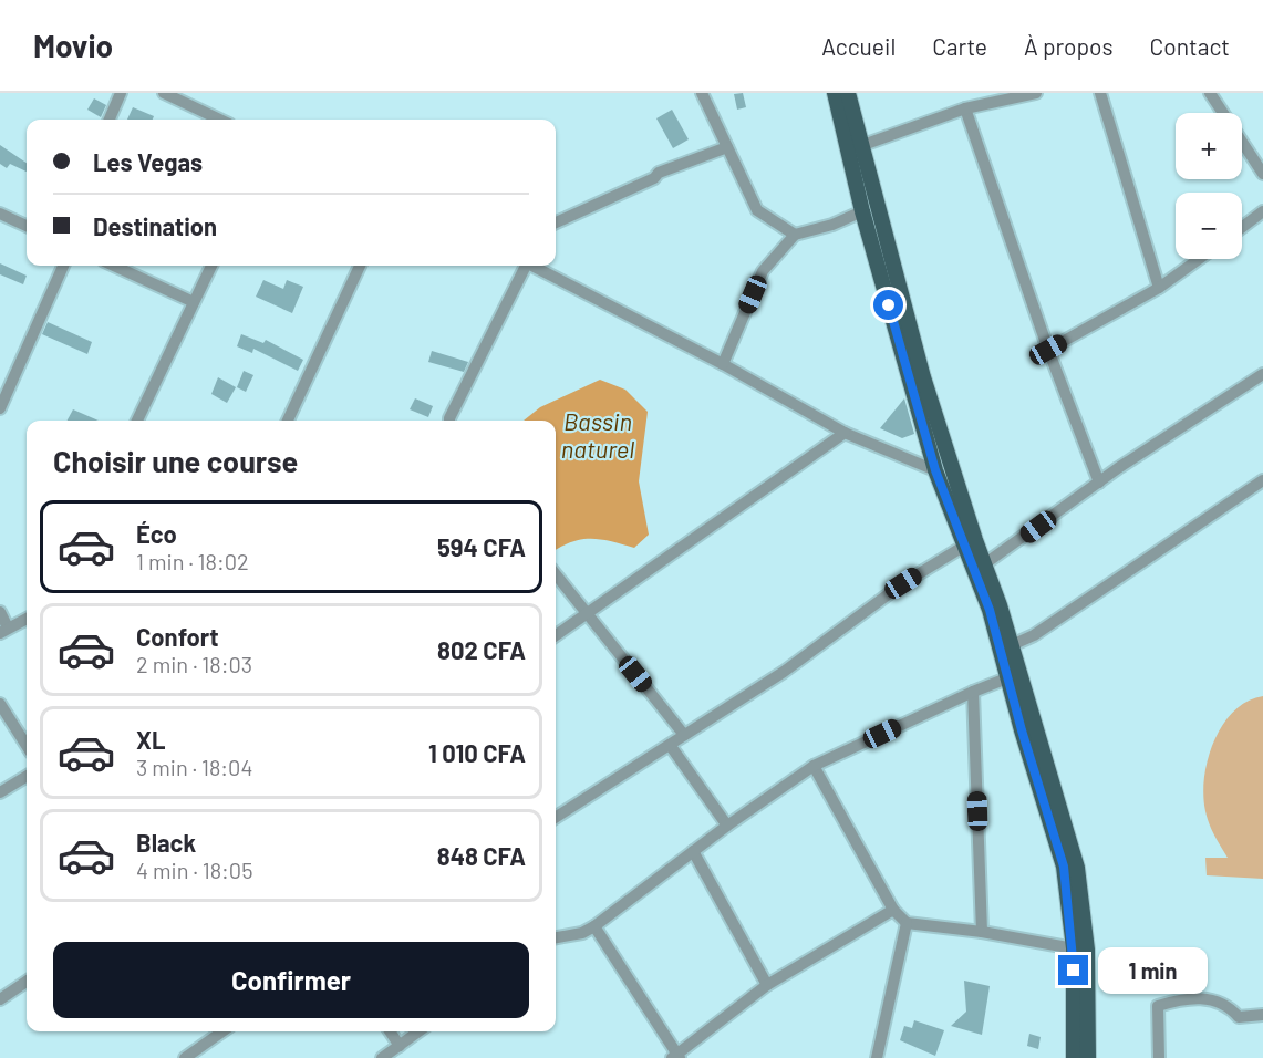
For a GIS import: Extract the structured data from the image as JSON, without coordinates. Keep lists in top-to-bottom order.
{
  "water": ["Bassin naturel"],
  "page": {
    "header": "Movio",
    "nav": [
      "Accueil",
      "Carte",
      "À propos",
      "Contact"
    ],
    "map_buttons": ["+", "−"],
    "banner": ["Les Vegas", "Destination"],
    "heading": "Choisir une course",
    "list": [
      {
        "name": "Éco",
        "note": "1 min · 18:02",
        "value": "594 CFA"
      },
      {
        "name": "Confort",
        "note": "2 min · 18:03",
        "value": "802 CFA"
      },
      {
        "name": "XL",
        "note": "3 min · 18:04",
        "value": "1 010 CFA"
      },
      {
        "name": "Black",
        "note": "4 min · 18:05",
        "value": "848 CFA"
      }
    ],
    "buttons": "Confirmer",
    "bubble": "1 min"
  }
}
